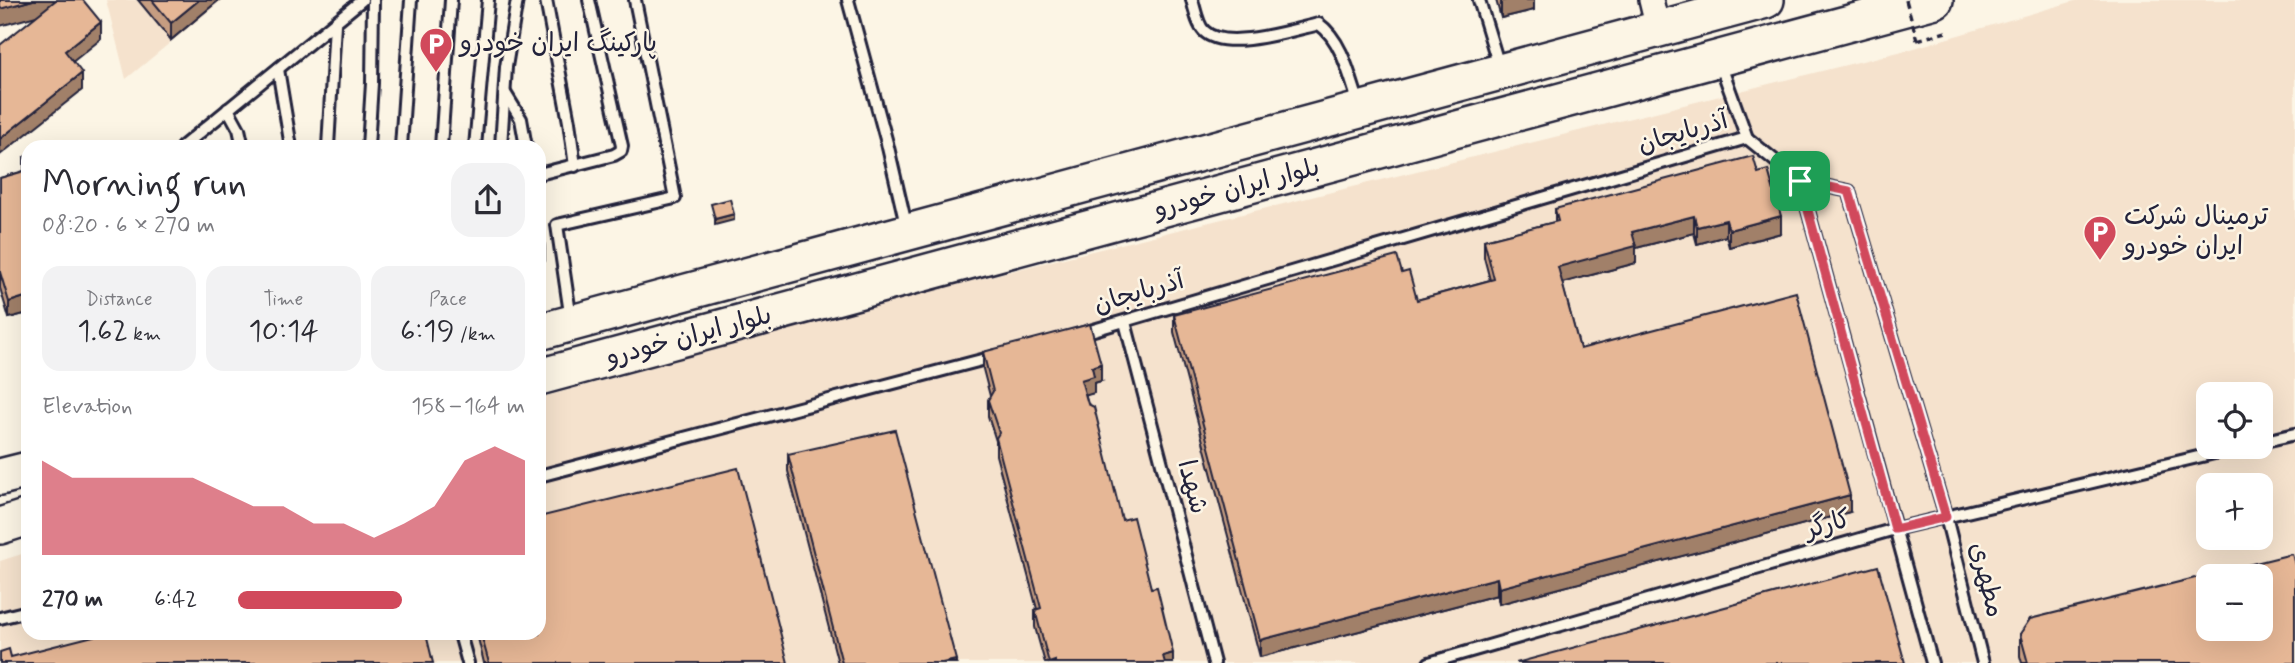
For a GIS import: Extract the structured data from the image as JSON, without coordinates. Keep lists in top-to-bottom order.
{
  "streets": {
    "main road": ["بلوار ایران خودرو"],
    "lane": [
      "آذربایجان",
      "شهدا",
      "کارگر",
      "مطهری"
    ]
  },
  "crossings": [
    ["آذربایجان", "بلوار ایران خودرو"],
    ["آذربایجان", "شهدا"],
    ["آذربایجان", "مطهری"],
    ["کارگر", "مطهری"]
  ],
  "places": {
    "parking": ["پارکینگ ایران خودرو", "ترمینال شرکت ایران خودرو"]
  },
  "page": {
    "heading": ["Morning run", "08:20 · 6 × 270 m"],
    "stats": [
      ["Distance", "1.62 km"],
      ["Time", "10:14"],
      ["Pace", "6:19 /km"]
    ],
    "chart": ["Elevation", "158–164 m"],
    "map_buttons": ["+", "−"],
    "list": [
      {
        "name": "270 m",
        "note": "6:42"
      }
    ]
  }
}
